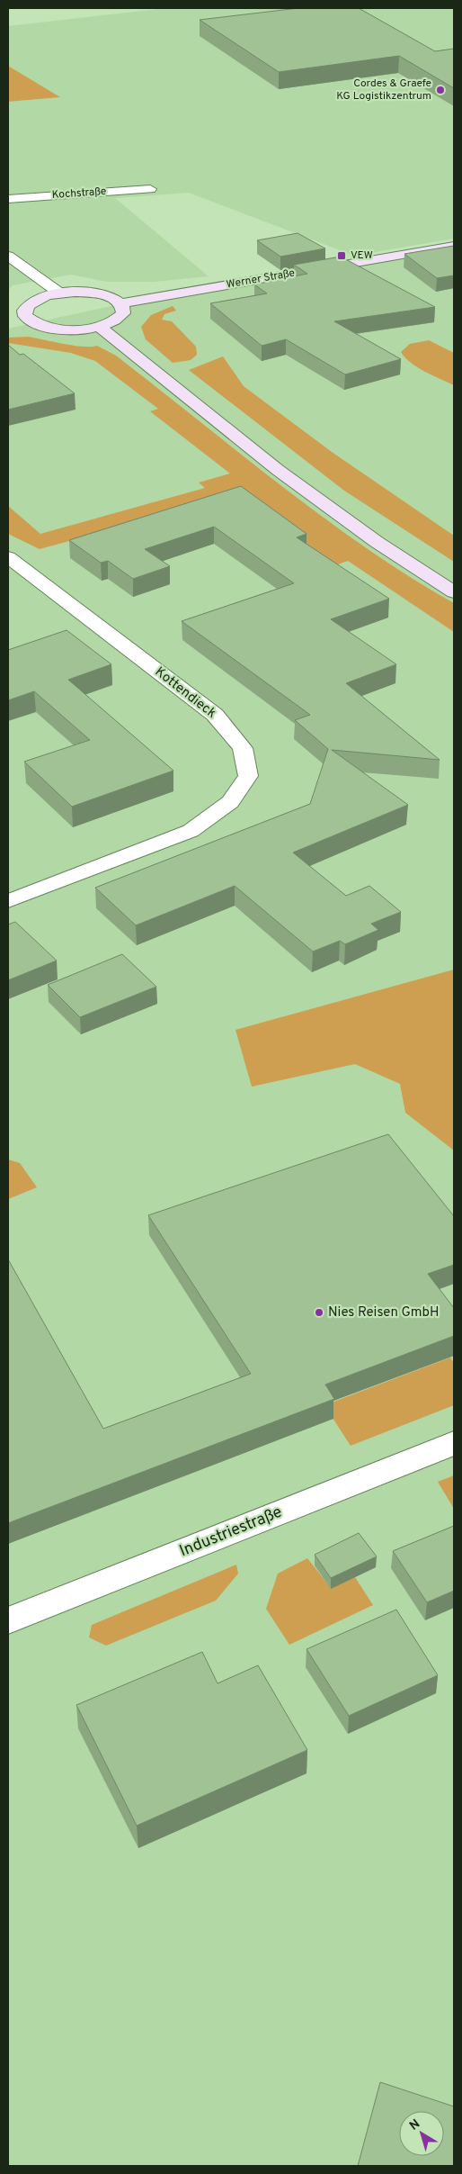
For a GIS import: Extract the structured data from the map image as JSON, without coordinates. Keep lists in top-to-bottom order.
{
  "streets": {
    "main road": ["Werner Straße"],
    "street": ["Kochstraße", "Kottendieck", "Industriestraße"]
  },
  "places": {
    "other": ["Cordes & Graefe KG Logistikzentrum", "Nies Reisen GmbH"],
    "transit": ["VEW"]
  },
  "north": "top left"
}
